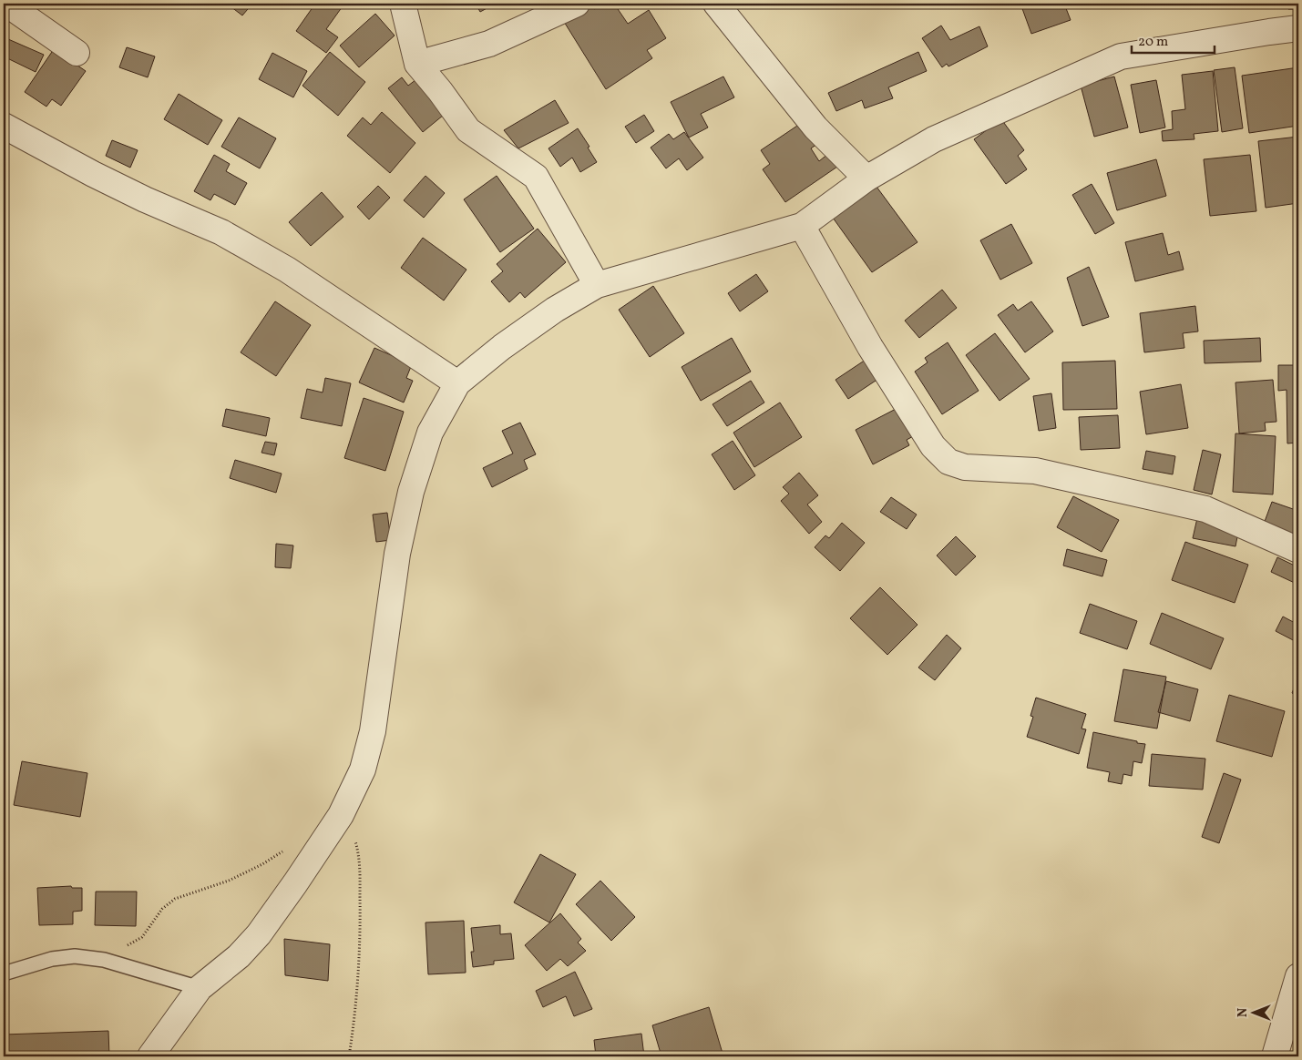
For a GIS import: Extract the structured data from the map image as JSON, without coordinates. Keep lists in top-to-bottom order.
{
  "scale_bar": "20 m",
  "north": "left"
}
